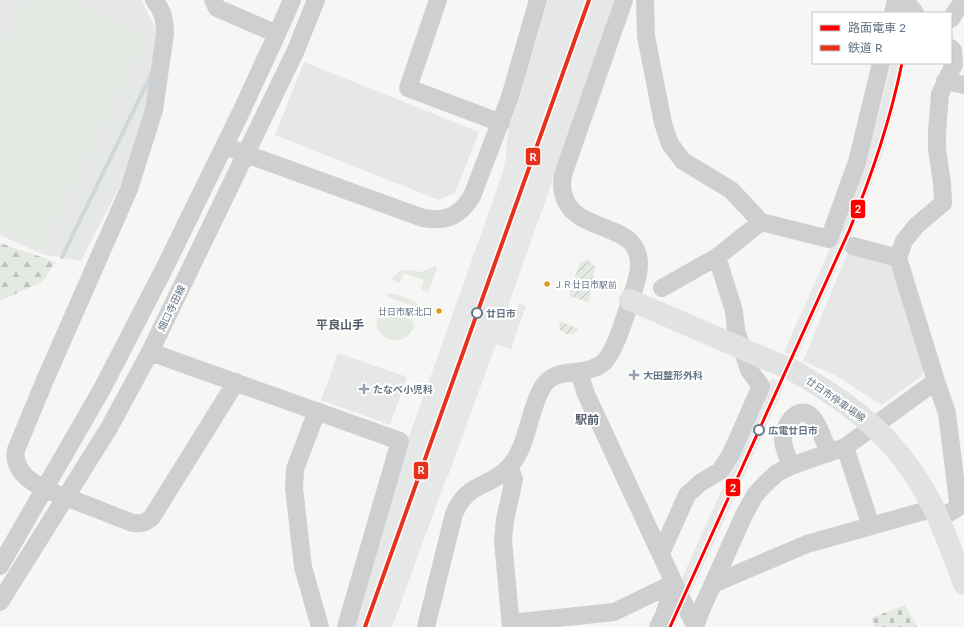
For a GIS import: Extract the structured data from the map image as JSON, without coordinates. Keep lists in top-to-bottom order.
{
  "streets": {
    "main road": ["廿日市停車場線"],
    "street": ["畑口寺田線"]
  },
  "districts": ["平良山手", "駅前"],
  "places": {
    "other": [
      "ＪＲ廿日市駅前",
      "廿日市駅北口",
      "廿日市",
      "広電廿日市"
    ],
    "health": ["大田整形外科", "たなべ小児科"]
  },
  "lines": ["rail line R", "tram line 2"],
  "legend": ["路面電車 2", "鉄道 R"]
}
